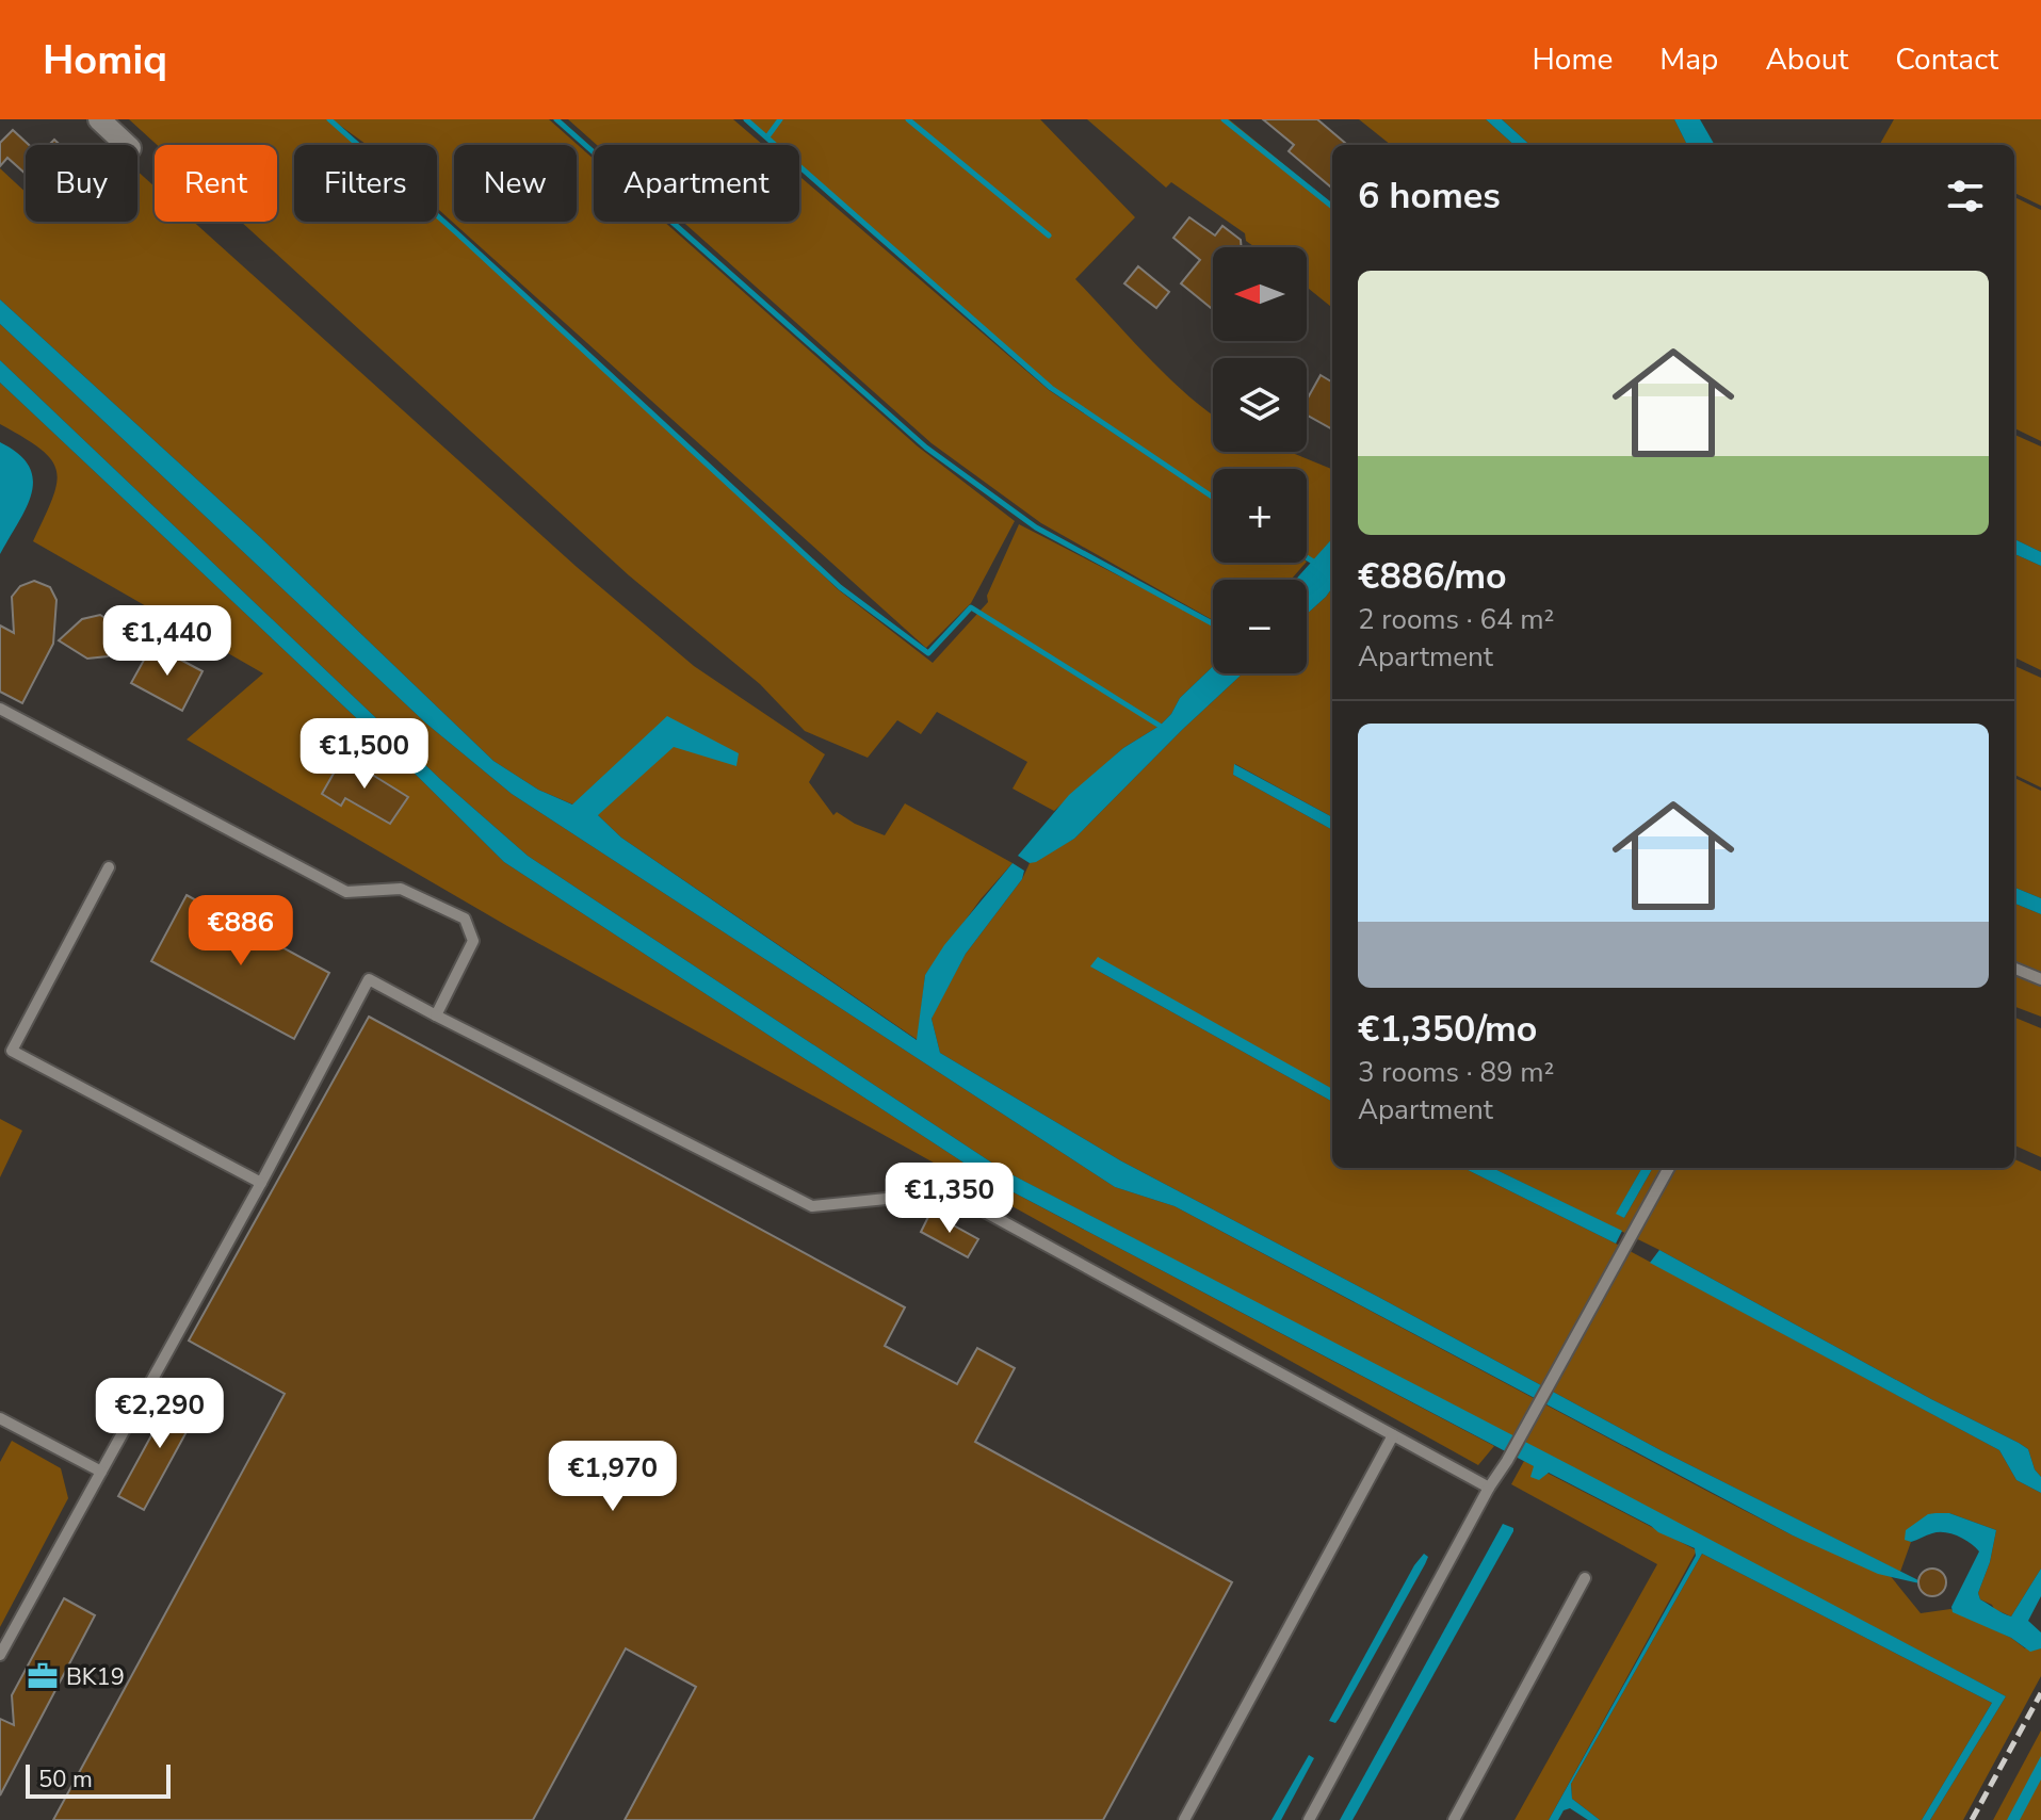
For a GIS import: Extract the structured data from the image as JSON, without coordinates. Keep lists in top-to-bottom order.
{
  "places": {
    "office": ["BK19"]
  },
  "scale_bar": "50 m",
  "north": "left",
  "page": {
    "header": "Homiq",
    "nav": [
      "Home",
      "Map",
      "About",
      "Contact"
    ],
    "chip": [
      "Buy",
      "Rent",
      "Filters",
      "New",
      "Apartment"
    ],
    "heading": "6 homes",
    "map_buttons": ["+", "−"],
    "list": [
      {
        "name": "€886/mo",
        "note": "2 rooms · 64 m² · Apartment"
      },
      {
        "name": "€1,350/mo",
        "note": "3 rooms · 89 m² · Apartment"
      }
    ],
    "price": [
      "€1,440",
      "€1,500",
      "€886",
      "€1,350",
      "€2,290",
      "€1,970"
    ],
    "scale": "50 m"
  }
}
